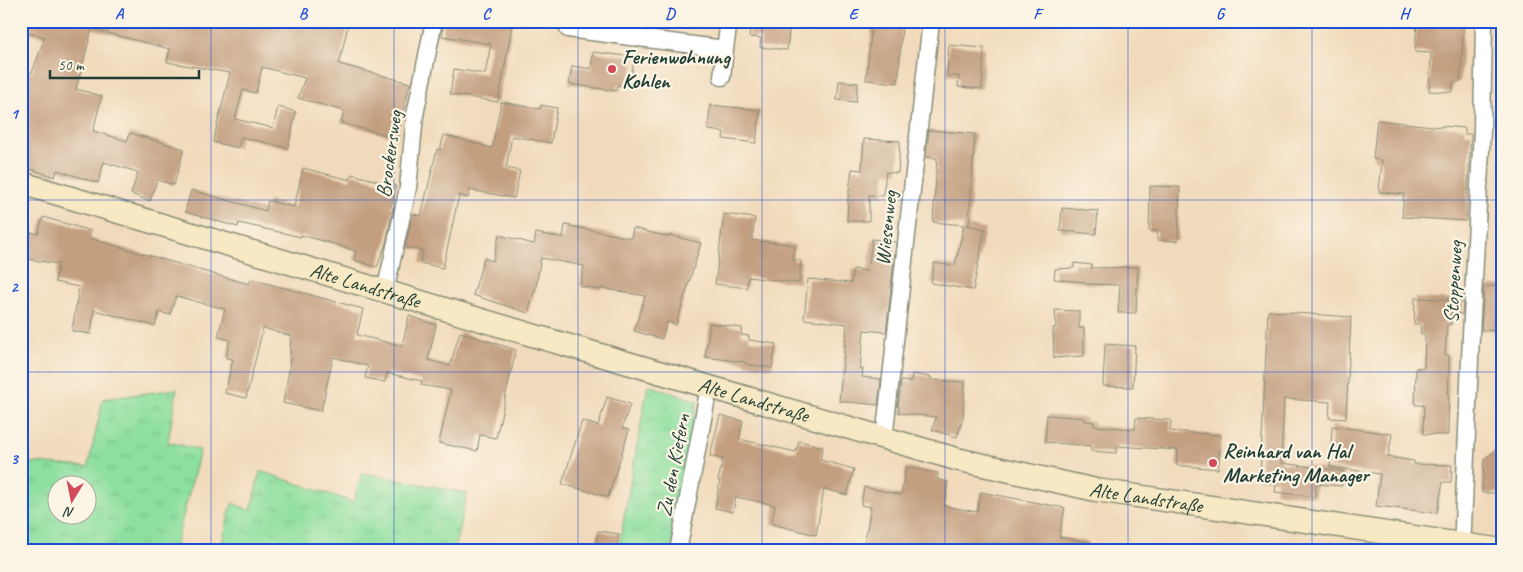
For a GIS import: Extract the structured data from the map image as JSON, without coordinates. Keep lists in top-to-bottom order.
{
  "streets": {
    "main road": ["Alte Landstraße"],
    "street": [
      "Brockersweg",
      "Wiesenweg",
      "Stoppenweg",
      "Zu den Kiefern"
    ]
  },
  "crossings": [
    ["Brockersweg", "Alte Landstraße"],
    ["Wiesenweg", "Alte Landstraße"],
    ["Stoppenweg", "Alte Landstraße"],
    ["Alte Landstraße", "Zu den Kiefern"]
  ],
  "places": ["Ferienwohnung Kohlen", "Reinhard van Hal Marketing Manager"],
  "scale_bar": "50 m",
  "north": "bottom",
  "grid": {
    "columns": [
      "A",
      "B",
      "C",
      "D",
      "E",
      "F",
      "G",
      "H"
    ],
    "rows": ["1", "2", "3"]
  }
}
